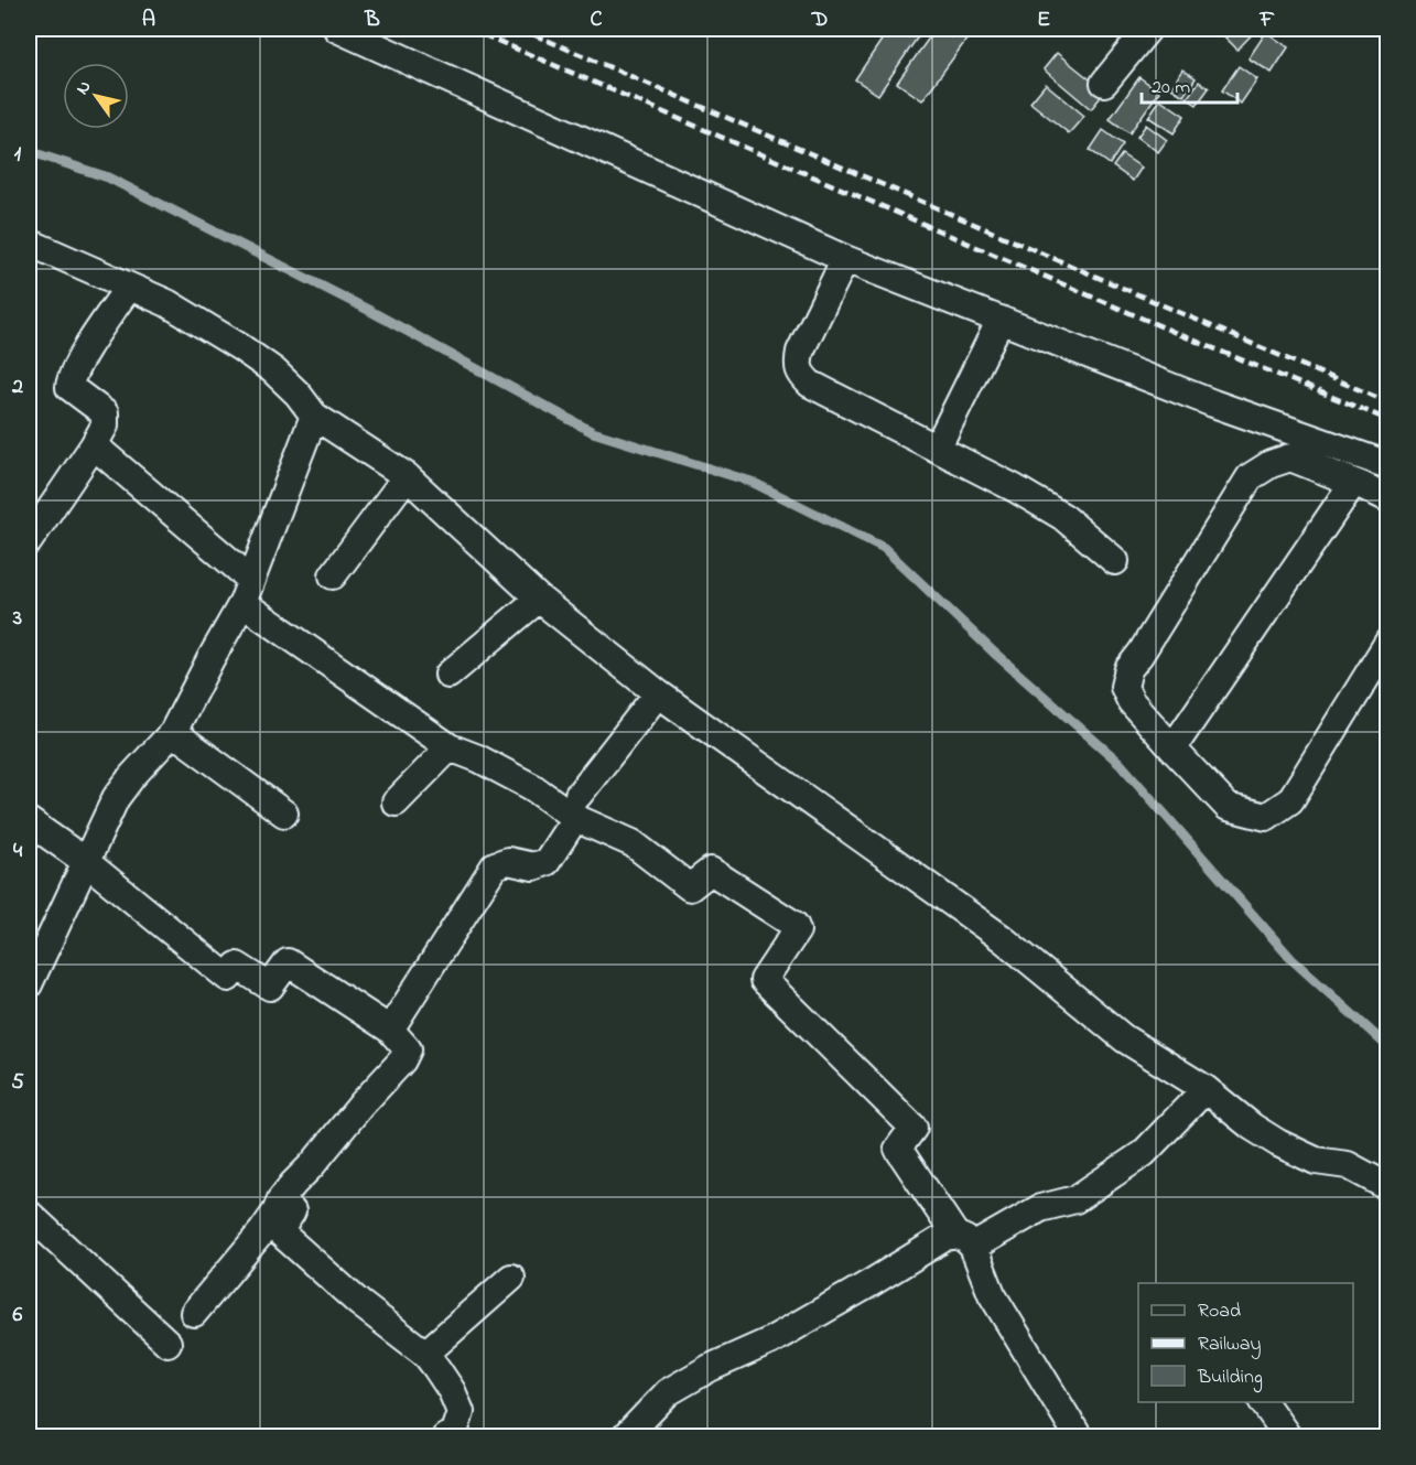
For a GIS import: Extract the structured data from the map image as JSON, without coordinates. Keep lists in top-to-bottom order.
{
  "legend": ["Road", "Railway", "Building"],
  "scale_bar": "20 m",
  "north": "top left",
  "grid": {
    "columns": [
      "A",
      "B",
      "C",
      "D",
      "E",
      "F"
    ],
    "rows": [
      "1",
      "2",
      "3",
      "4",
      "5",
      "6"
    ]
  }
}
